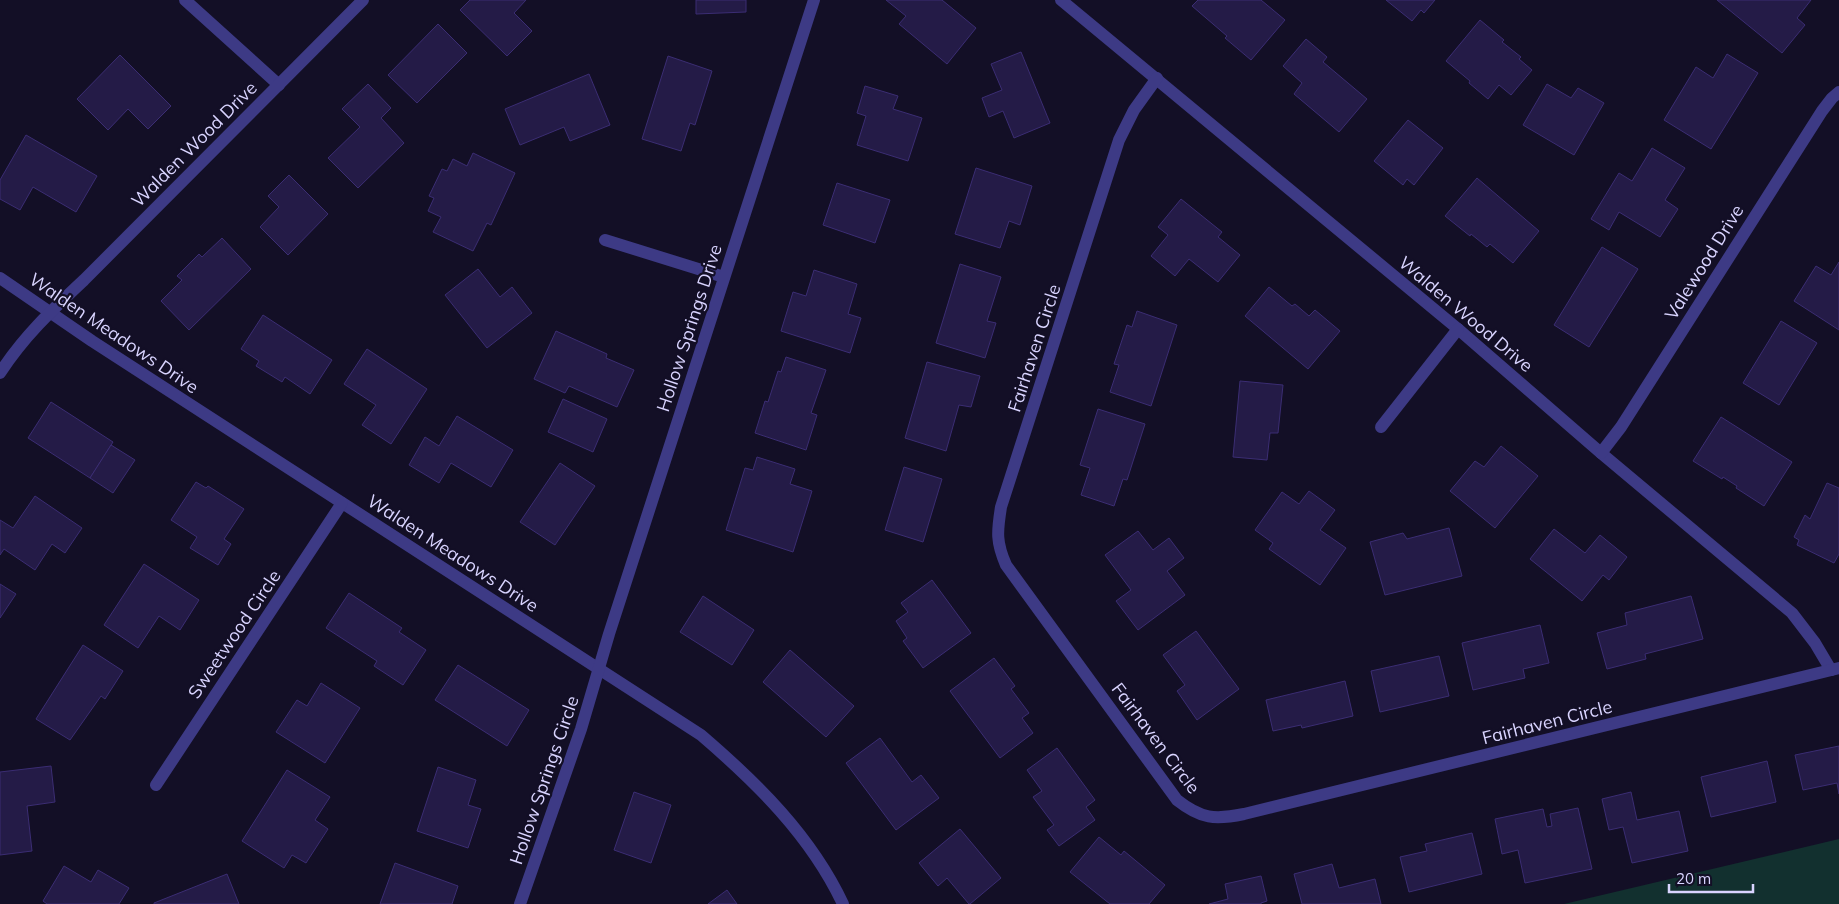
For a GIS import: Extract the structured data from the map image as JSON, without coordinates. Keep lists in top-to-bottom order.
{
  "streets": {
    "street": [
      "Walden Wood Drive",
      "Valewood Drive",
      "Hollow Springs Drive",
      "Walden Meadows Drive",
      "Fairhaven Circle",
      "Sweetwood Circle",
      "Hollow Springs Circle"
    ]
  },
  "crossings": [
    ["Walden Wood Drive", "Valewood Drive"],
    ["Walden Wood Drive", "Walden Meadows Drive"],
    ["Walden Wood Drive", "Fairhaven Circle"],
    ["Hollow Springs Drive", "Walden Meadows Drive"],
    ["Hollow Springs Drive", "Hollow Springs Circle"],
    ["Walden Meadows Drive", "Sweetwood Circle"],
    ["Walden Meadows Drive", "Hollow Springs Circle"]
  ],
  "scale_bar": "20 m"
}
